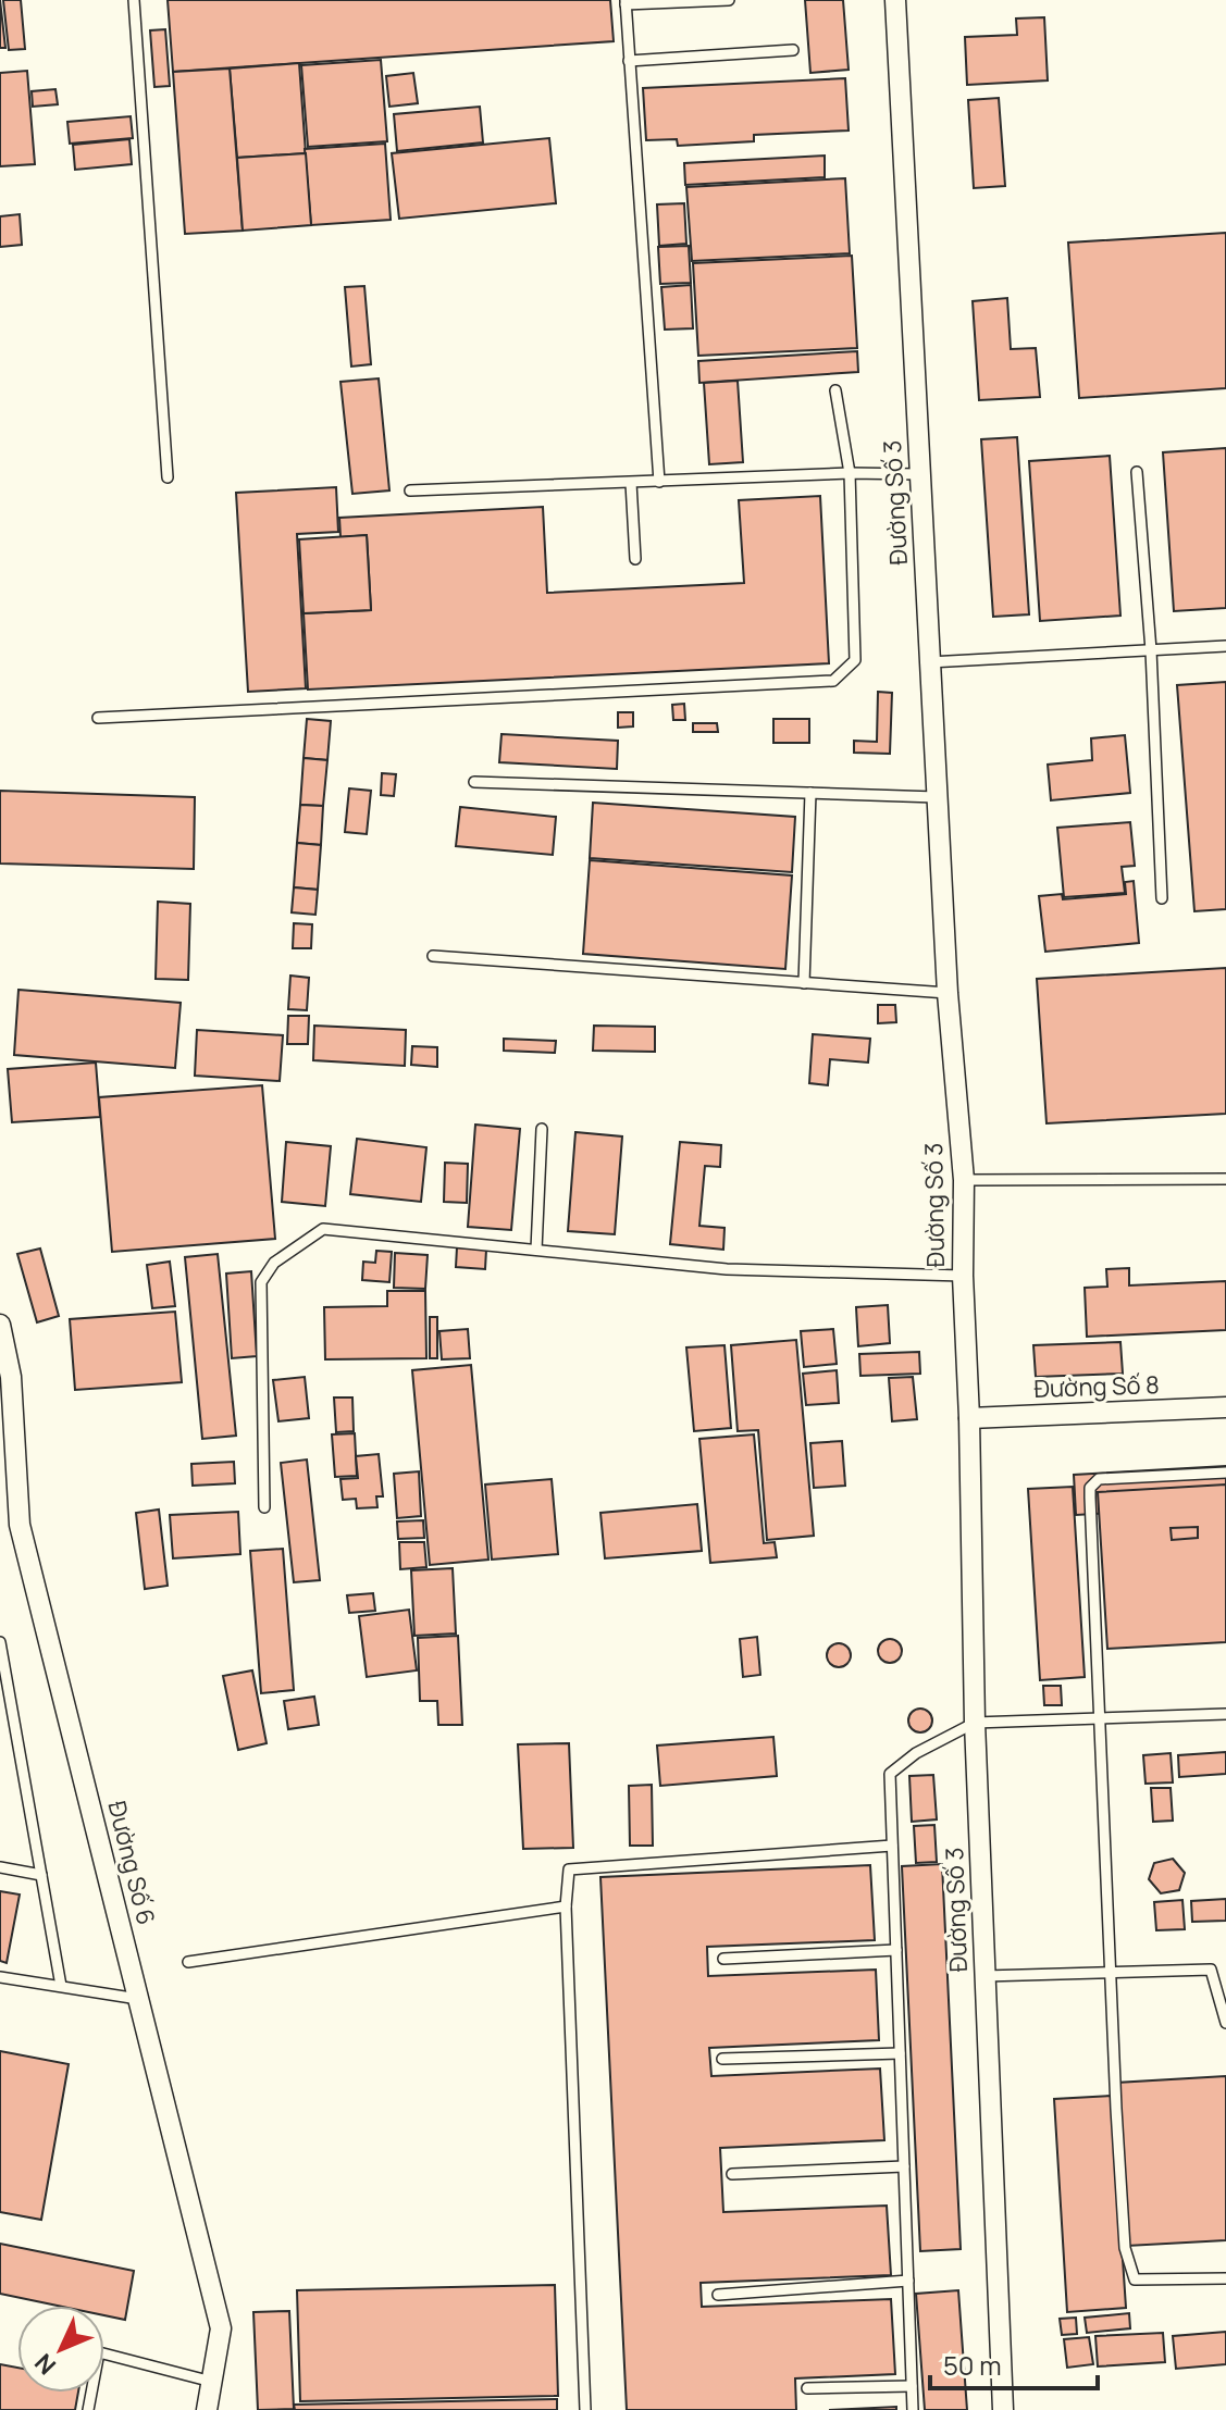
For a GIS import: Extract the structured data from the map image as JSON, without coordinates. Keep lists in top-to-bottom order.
{
  "streets": {
    "street": ["Đường Số 3", "Đường Số 8", "Đường Số 6"]
  },
  "crossings": [
    ["Đường Số 3", "Đường Số 8"]
  ],
  "scale_bar": "50 m",
  "north": "bottom left"
}
